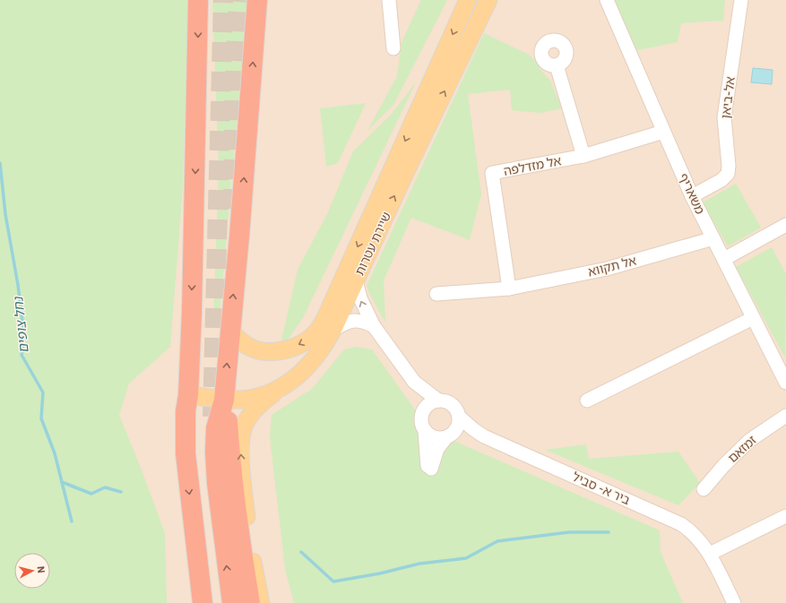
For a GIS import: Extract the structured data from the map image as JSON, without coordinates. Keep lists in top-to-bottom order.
{
  "streets": {
    "main road": ["שיירת עטרות"],
    "street": [
      "אל-ביאן",
      "אל מזדלפה",
      "משאריף",
      "אל תקווא",
      "זמזאם",
      "ביר א- סביל"
    ]
  },
  "crossings": [
    ["אל-ביאן", "משאריף"],
    ["אל מזדלפה", "משאריף"],
    ["אל מזדלפה", "אל תקווא"],
    ["משאריף", "אל תקווא"]
  ],
  "water": ["נחל צופים"],
  "north": "right"
}
